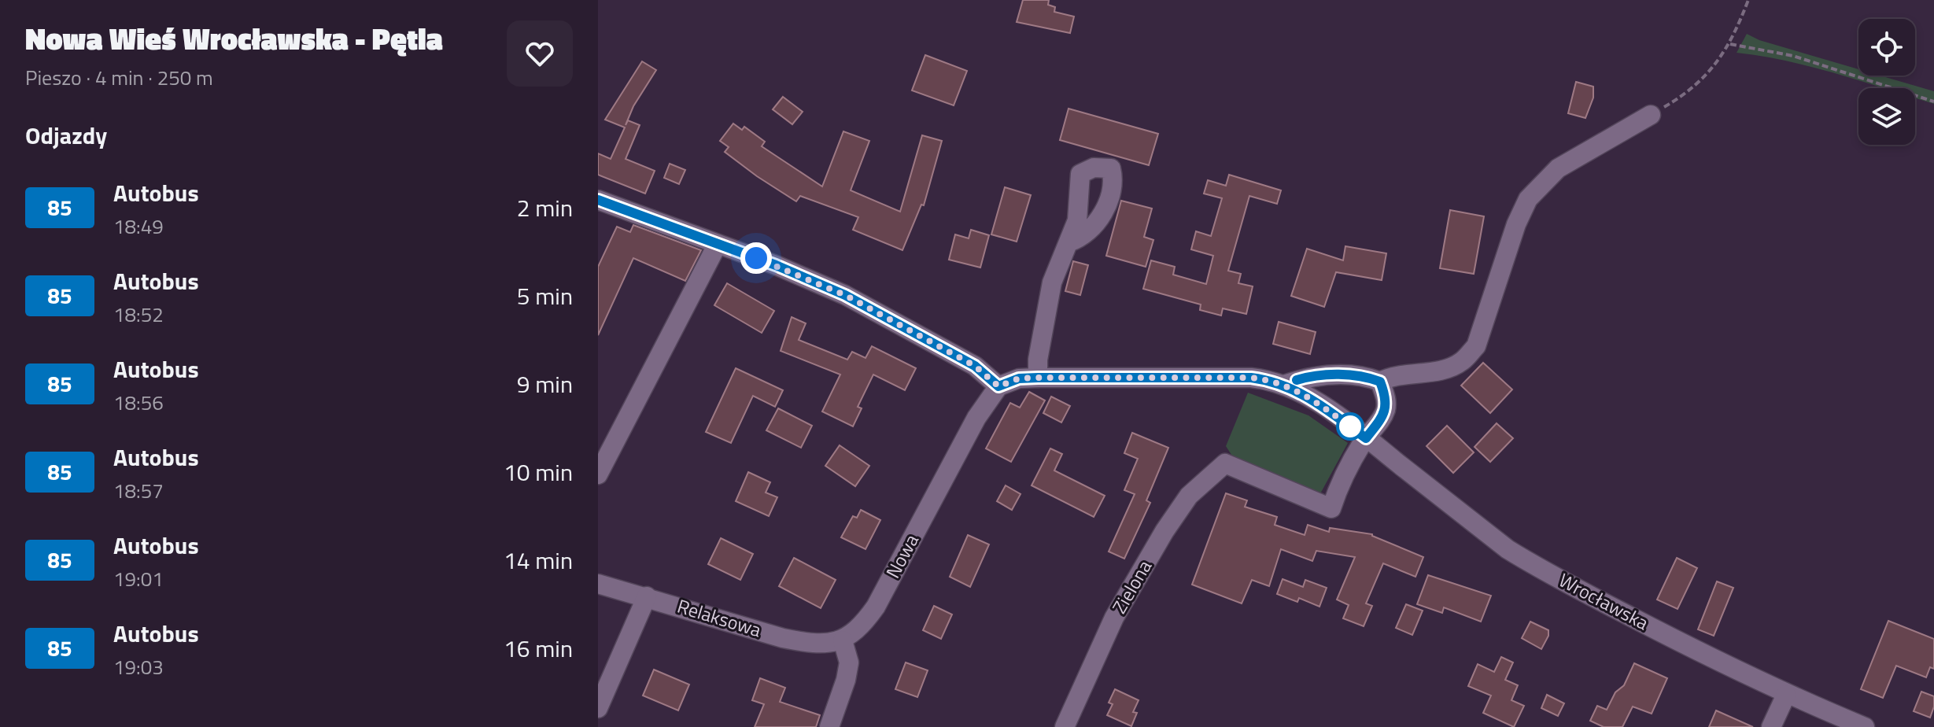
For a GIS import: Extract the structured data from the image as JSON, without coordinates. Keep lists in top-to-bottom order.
{
  "streets": {
    "street": [
      "Nowa",
      "Zielona",
      "Wrocławska",
      "Relaksowa"
    ]
  },
  "crossings": [
    ["Nowa", "Wrocławska"],
    ["Nowa", "Relaksowa"],
    ["Zielona", "Wrocławska"]
  ],
  "lines": ["bus line 85"],
  "page": {
    "heading": [
      ["Nowa Wieś Wrocławska - Pętla", "Pieszo · 4 min · 250 m"],
      "Odjazdy"
    ],
    "list": [
      {
        "mark": "85",
        "name": "Autobus",
        "note": "18:49",
        "value": "2 min"
      },
      {
        "mark": "85",
        "name": "Autobus",
        "note": "18:52",
        "value": "5 min"
      },
      {
        "mark": "85",
        "name": "Autobus",
        "note": "18:56",
        "value": "9 min"
      },
      {
        "mark": "85",
        "name": "Autobus",
        "note": "18:57",
        "value": "10 min"
      },
      {
        "mark": "85",
        "name": "Autobus",
        "note": "19:01",
        "value": "14 min"
      },
      {
        "mark": "85",
        "name": "Autobus",
        "note": "19:03",
        "value": "16 min"
      }
    ]
  }
}
